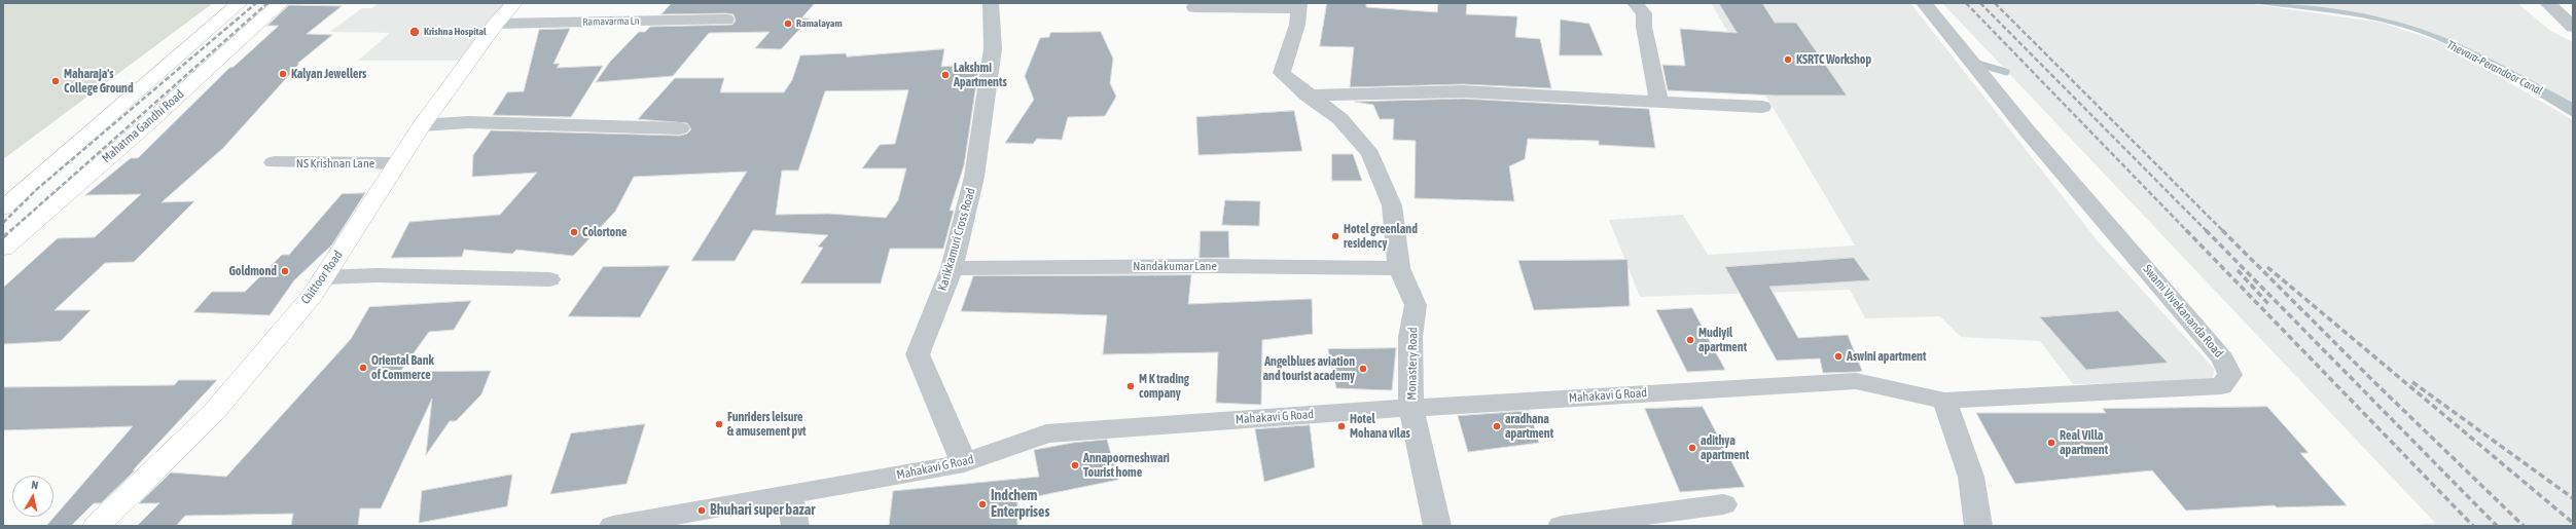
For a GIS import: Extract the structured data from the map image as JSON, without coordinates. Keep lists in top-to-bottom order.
{
  "streets": {
    "main road": ["Mahatma Gandhi Road", "Chittoor Road"],
    "street": [
      "Ramavarma Ln",
      "NS Krishnan Lane",
      "Karikkamuri Cross Road",
      "Nandakumar Lane",
      "Swami Vivekananda Road",
      "Monastery Road",
      "Mahakavi G Road"
    ]
  },
  "crossings": [
    ["Ramavarma Ln", "Chittoor Road"],
    ["NS Krishnan Lane", "Chittoor Road"],
    ["Karikkamuri Cross Road", "Nandakumar Lane"],
    ["Karikkamuri Cross Road", "Mahakavi G Road"],
    ["Nandakumar Lane", "Monastery Road"],
    ["Swami Vivekananda Road", "Mahakavi G Road"],
    ["Monastery Road", "Mahakavi G Road"]
  ],
  "water": ["Thevara-Perandoor Canal"],
  "places": [
    "Ramalayam",
    "Krishna Hospital",
    "KSRTC Workshop",
    "Kalyan Jewellers",
    "Lakshmi Apartments",
    "Maharaja's College Ground",
    "Colortone",
    "Hotel greenland residency",
    "Goldmond",
    "Mudiyil apartment",
    "Aswini apartment",
    "Oriental Bank of Commerce",
    "Angelblues aviation and tourist academy",
    "M K trading company",
    "Funriders leisure & amusement pvt",
    "Hotel Mohana vilas",
    "aradhana apartment",
    "Real Villa apartment",
    "adithya apartment",
    "Annapoorneshwari Tourist home",
    "Indchem Enterprises",
    "Bhuhari super bazar"
  ],
  "north": "top"
}
